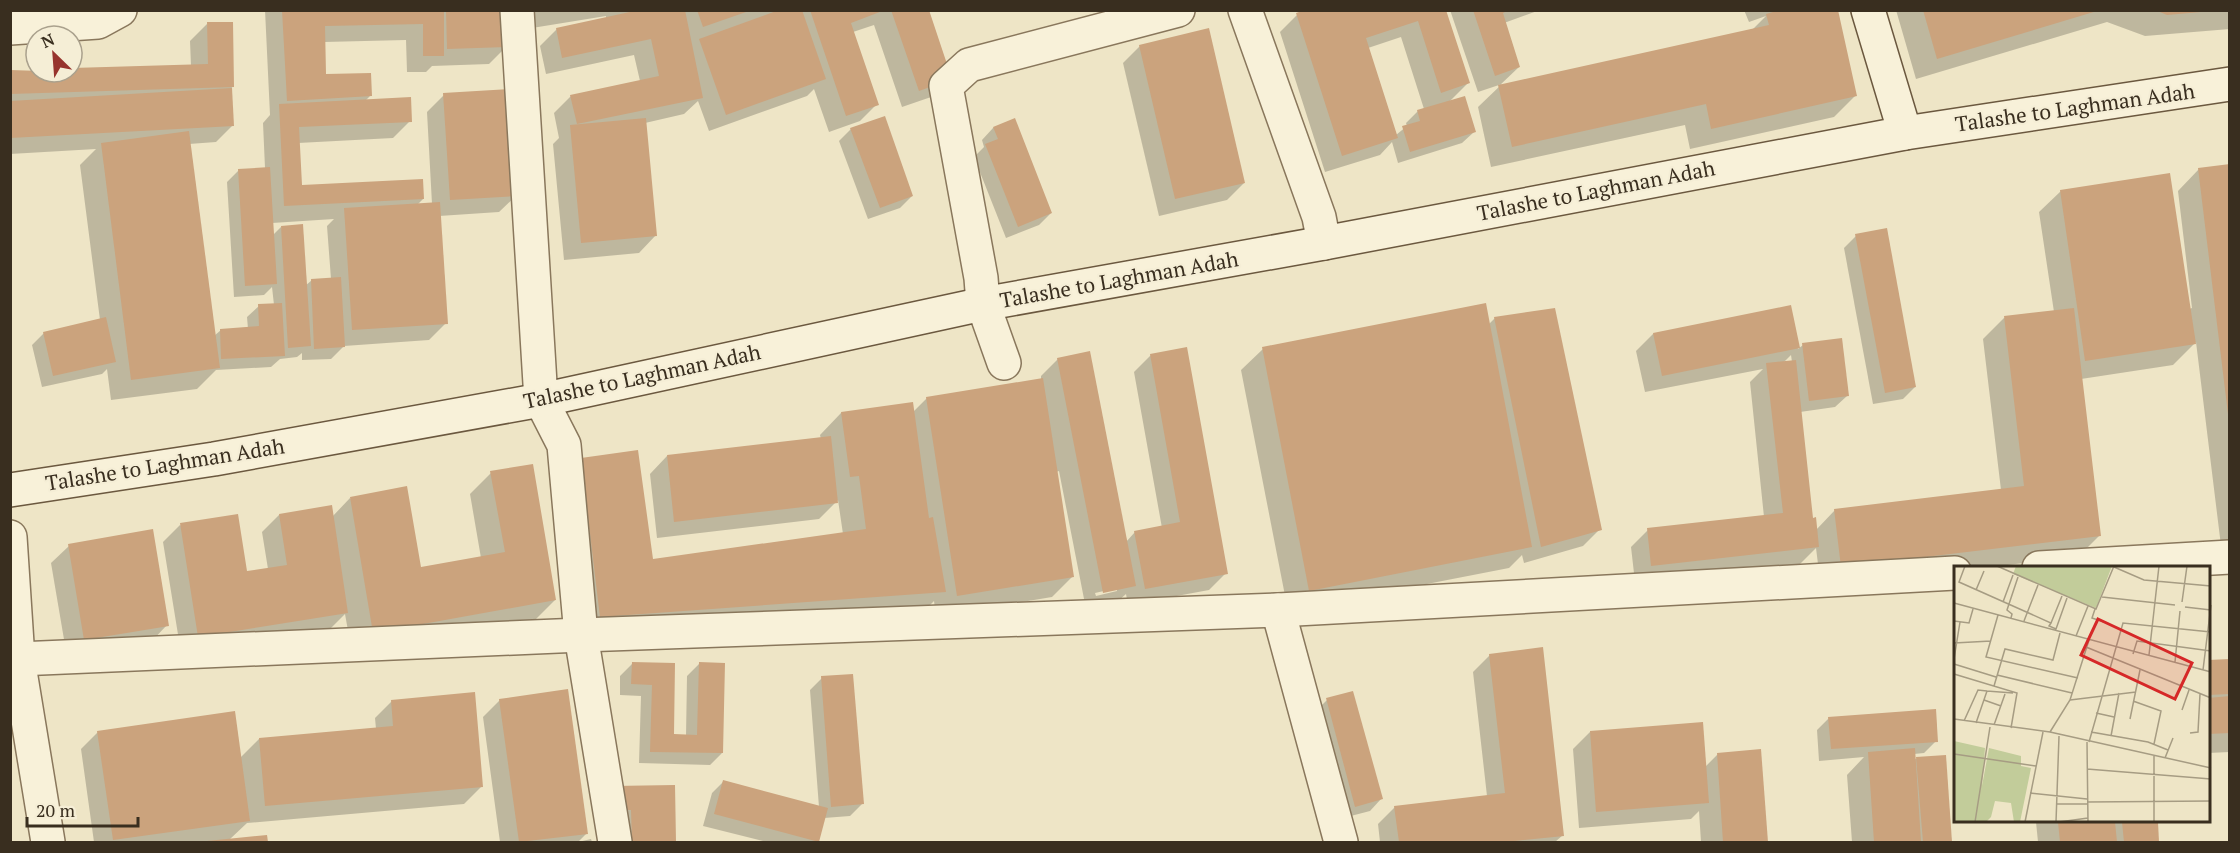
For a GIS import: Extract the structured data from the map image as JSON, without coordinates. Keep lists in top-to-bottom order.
{
  "streets": {
    "street": ["Talashe to Laghman Adah"]
  },
  "scale_bar": "20 m",
  "north": "top left"
}
